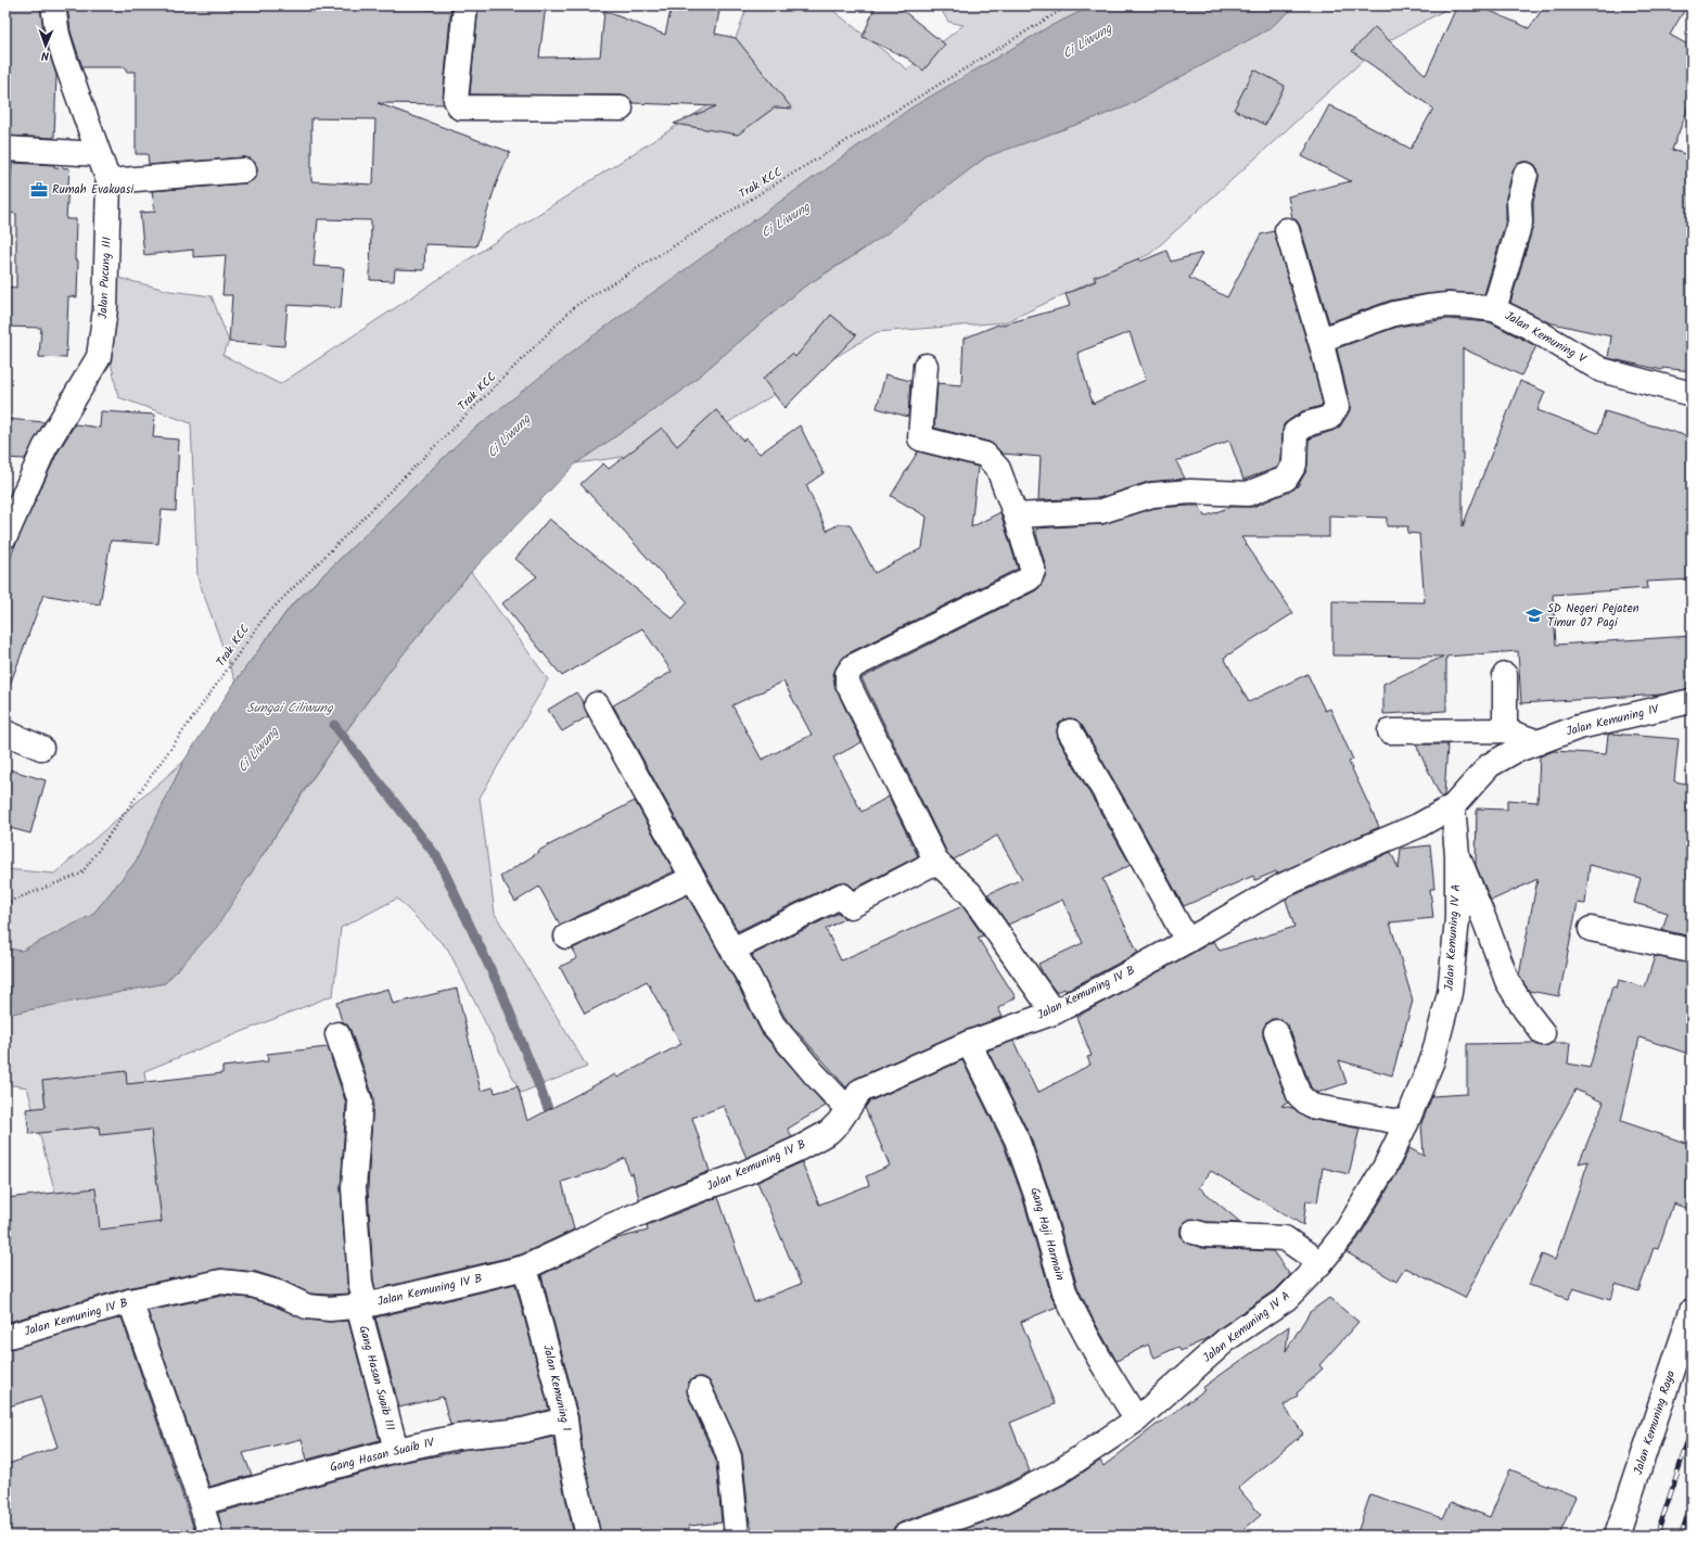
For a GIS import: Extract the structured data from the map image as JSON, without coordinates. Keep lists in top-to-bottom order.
{
  "streets": {
    "street": [
      "Jalan Pucung III",
      "Jalan Kemuning V",
      "Jalan Kemuning IV",
      "Jalan Kemuning IV A",
      "Jalan Kemuning IV B",
      "Gang Haji Harmain",
      "Gang Hasan Suaib III",
      "Jalan Kemuning I",
      "Jalan Kemuning Raya",
      "Gang Hasan Suaib IV"
    ],
    "path": ["Trak KCC"]
  },
  "crossings": [
    ["Jalan Kemuning IV", "Jalan Kemuning IV A"],
    ["Jalan Kemuning IV", "Jalan Kemuning IV B"],
    ["Jalan Kemuning IV A", "Jalan Kemuning IV B"],
    ["Jalan Kemuning IV A", "Gang Haji Harmain"],
    ["Jalan Kemuning IV B", "Gang Haji Harmain"],
    ["Jalan Kemuning IV B", "Gang Hasan Suaib III"],
    ["Jalan Kemuning IV B", "Jalan Kemuning I"],
    ["Gang Hasan Suaib III", "Gang Hasan Suaib IV"],
    ["Jalan Kemuning I", "Gang Hasan Suaib IV"]
  ],
  "water": ["Ci Liwung", "Sungai Ciliwung"],
  "places": {
    "office": ["Rumah Evakuasi"],
    "school or university": ["SD Negeri Pejaten Timur 07 Pagi"]
  },
  "north": "bottom"
}
